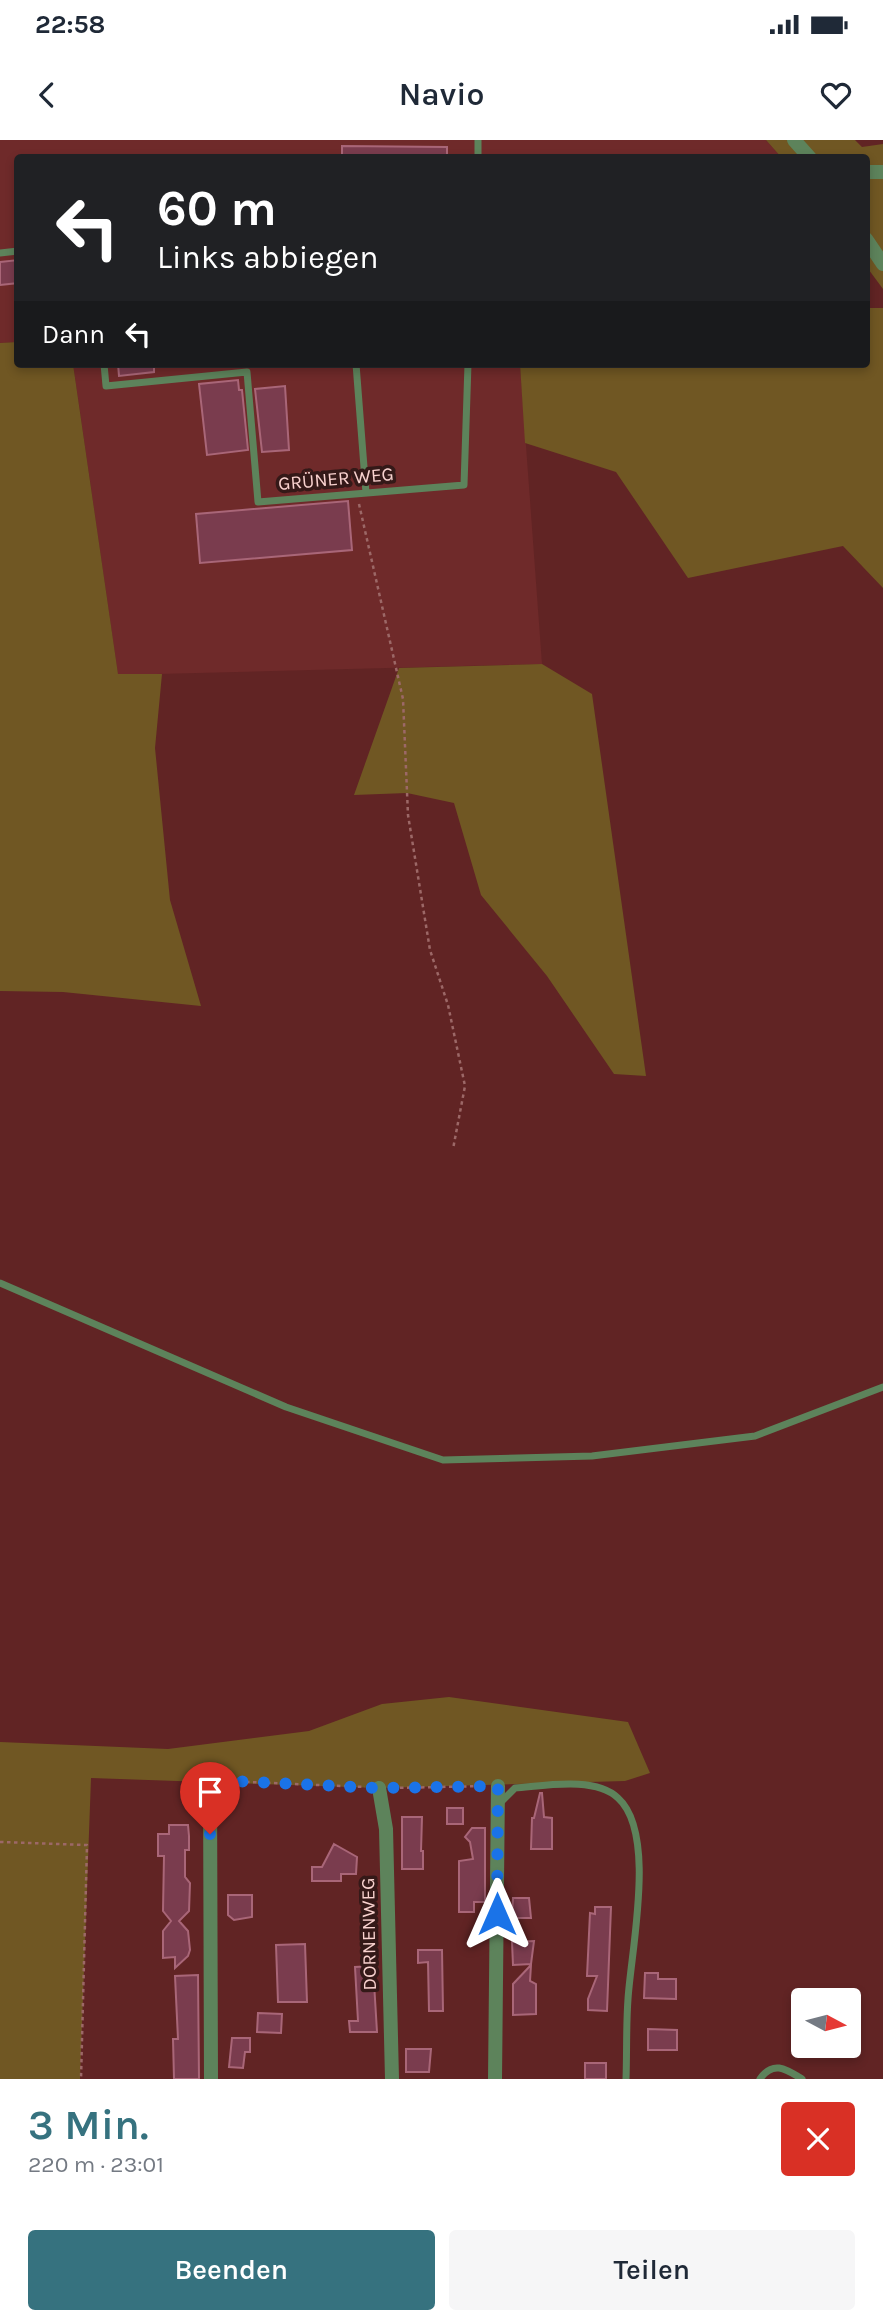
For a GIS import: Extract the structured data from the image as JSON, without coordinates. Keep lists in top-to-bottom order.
{
  "streets": {
    "street": ["DORNENWEG"],
    "lane": ["GRÜNER WEG"]
  },
  "north": "right",
  "page": {
    "status": "22:58",
    "header": "Navio",
    "turn": ["60 m", "Links abbiegen"],
    "then": "Dann",
    "heading": ["3 Min.", "220 m · 23:01"],
    "buttons": ["Beenden", "Teilen"]
  }
}
